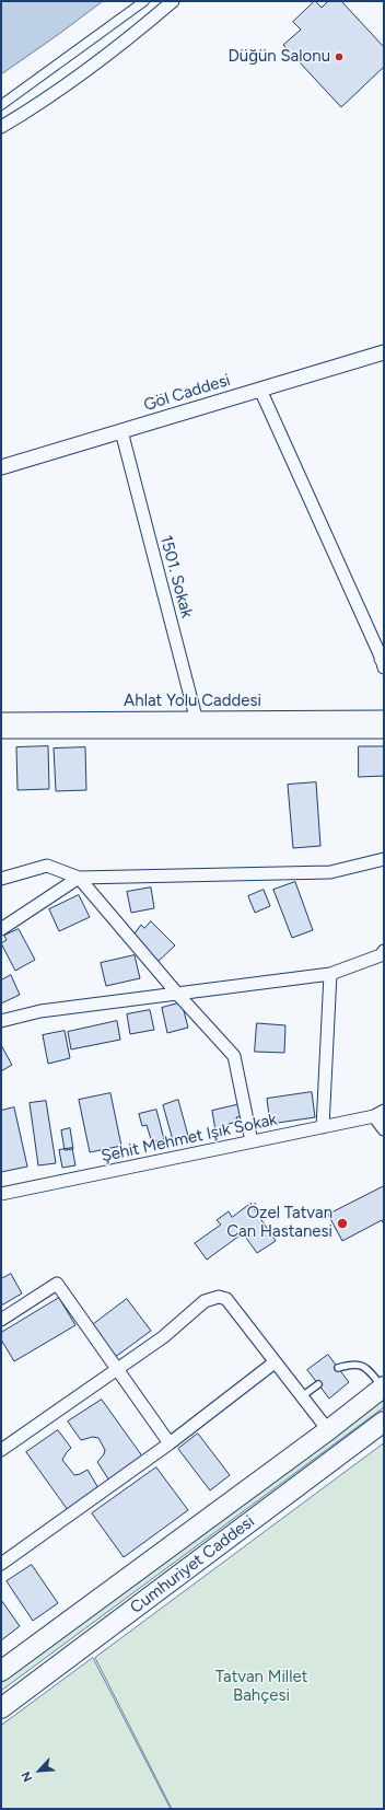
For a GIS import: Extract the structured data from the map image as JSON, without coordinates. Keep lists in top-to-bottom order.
{
  "streets": {
    "highway": ["Cumhuriyet Caddesi"],
    "street": [
      "Göl Caddesi",
      "1501. Sokak",
      "Ahlat Yolu Caddesi",
      "Şehit Mehmet Işık Sokak"
    ]
  },
  "crossings": [
    ["Göl Caddesi", "1501. Sokak"],
    ["1501. Sokak", "Ahlat Yolu Caddesi"]
  ],
  "parks": ["Tatvan Millet Bahçesi"],
  "places": ["Düğün Salonu", "Özel Tatvan Can Hastanesi"],
  "north": "bottom left"
}
